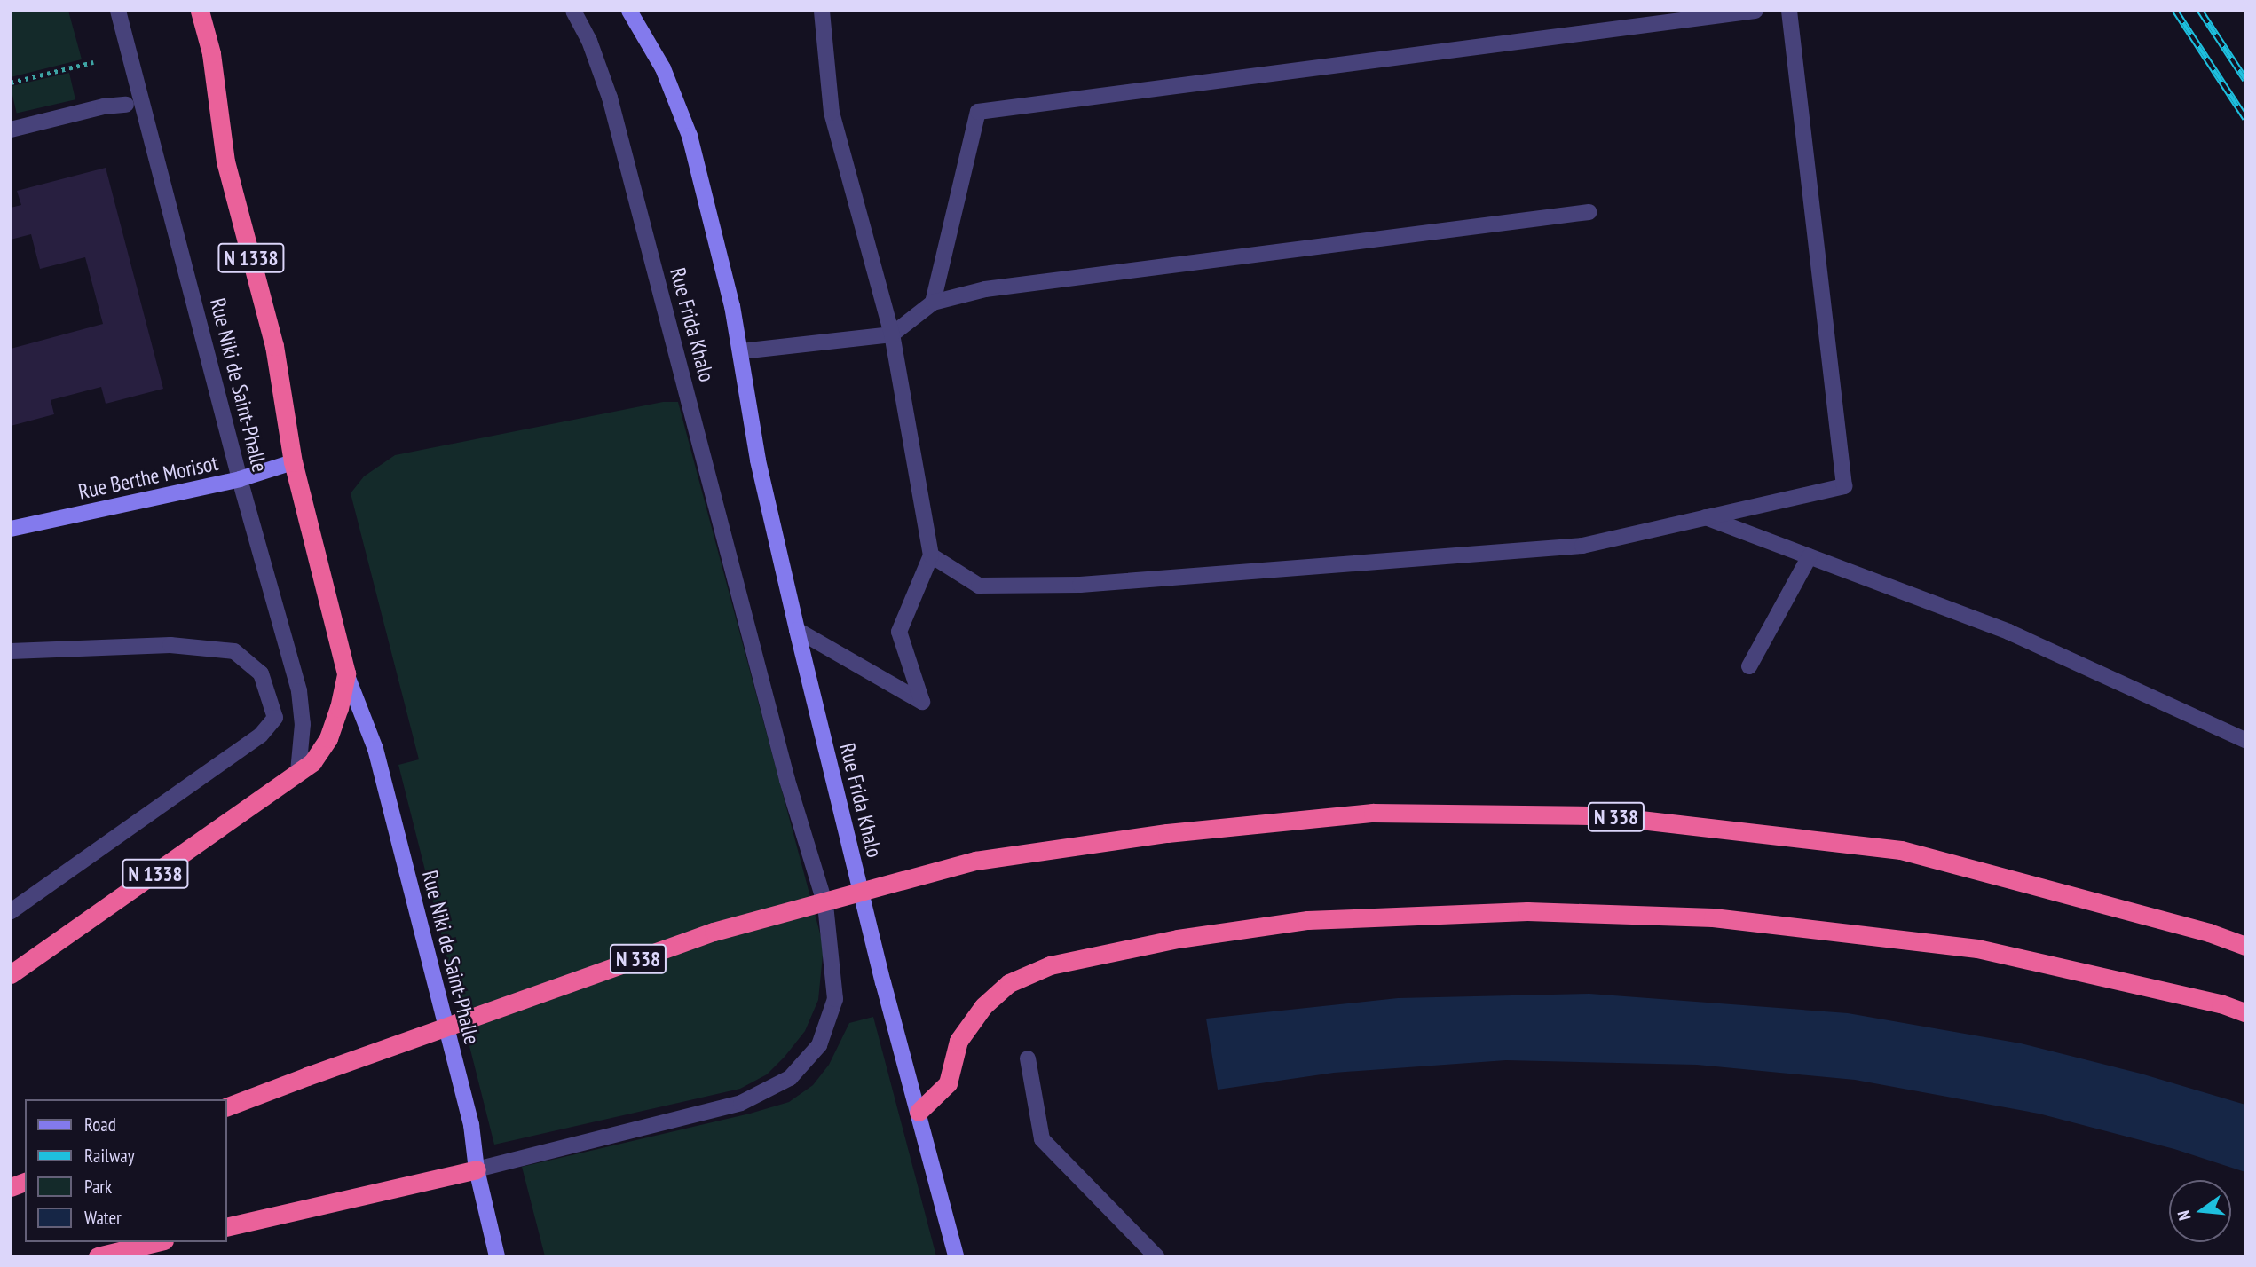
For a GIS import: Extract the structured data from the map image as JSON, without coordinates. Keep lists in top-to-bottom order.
{
  "streets": {
    "highway": ["N 1338", "N 338"],
    "main road": ["Rue Frida Khalo", "Rue Niki de Saint-Phalle", "Rue Berthe Morisot"]
  },
  "crossings": [
    ["N 1338", "Rue Niki de Saint-Phalle"],
    ["N 1338", "Rue Berthe Morisot"],
    ["Rue Frida Khalo", "Rue Niki de Saint-Phalle"],
    ["Rue Niki de Saint-Phalle", "Rue Berthe Morisot"]
  ],
  "legend": [
    "Road",
    "Railway",
    "Park",
    "Water"
  ],
  "north": "left"
}
